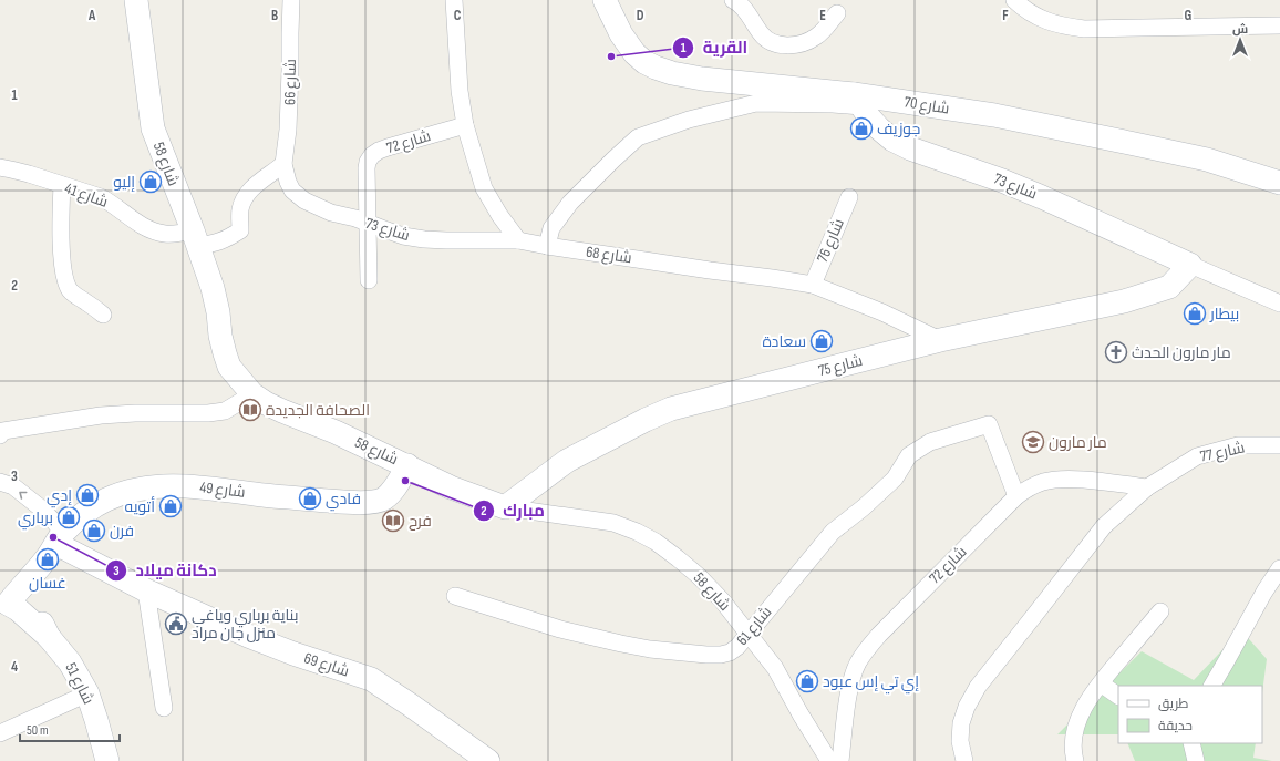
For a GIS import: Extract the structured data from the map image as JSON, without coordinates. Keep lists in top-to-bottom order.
{
  "streets": {
    "street": [
      "شارع 66",
      "شارع 70",
      "شارع 72",
      "شارع 58",
      "شارع 73",
      "شارع 41",
      "شارع 76",
      "شارع 68",
      "شارع 75",
      "شارع 77",
      "شارع 49",
      "شارع 61",
      "شارع 69",
      "شارع 51"
    ]
  },
  "crossings": [
    ["شارع 66", "شارع 73"],
    ["شارع 66", "شارع 41"],
    ["شارع 70", "شارع 73"],
    ["شارع 72", "شارع 73"],
    ["شارع 72", "شارع 77"],
    ["شارع 72", "شارع 61"],
    ["شارع 58", "شارع 41"],
    ["شارع 58", "شارع 75"],
    ["شارع 58", "شارع 49"],
    ["شارع 58", "شارع 61"],
    ["شارع 73", "شارع 41"],
    ["شارع 73", "شارع 68"],
    ["شارع 73", "شارع 75"],
    ["شارع 76", "شارع 68"],
    ["شارع 68", "شارع 75"],
    ["شارع 49", "شارع 69"],
    ["شارع 49", "شارع 51"],
    ["شارع 69", "شارع 51"]
  ],
  "places": {
    "other": ["القرية", "مبارك", "دكانة ميلاد"],
    "shop": [
      "جوزيف",
      "إليو",
      "بيطار",
      "سعادة",
      "إدي",
      "فادي",
      "أتويه",
      "برباري",
      "فرن",
      "غسان",
      "إي تي إس عبود"
    ],
    "church": ["مار مارون الحدث"],
    "library": ["الصحافة الجديدة", "فرح"],
    "school or university": ["مار مارون"],
    "public building": ["بناية برباري وياغي منزل جان مراد"]
  },
  "legend": ["طريق", "حديقة"],
  "scale_bar": "50 m",
  "north": "top",
  "grid": {
    "columns": [
      "A",
      "B",
      "C",
      "D",
      "E",
      "F",
      "G"
    ],
    "rows": [
      "1",
      "2",
      "3",
      "4"
    ]
  }
}
